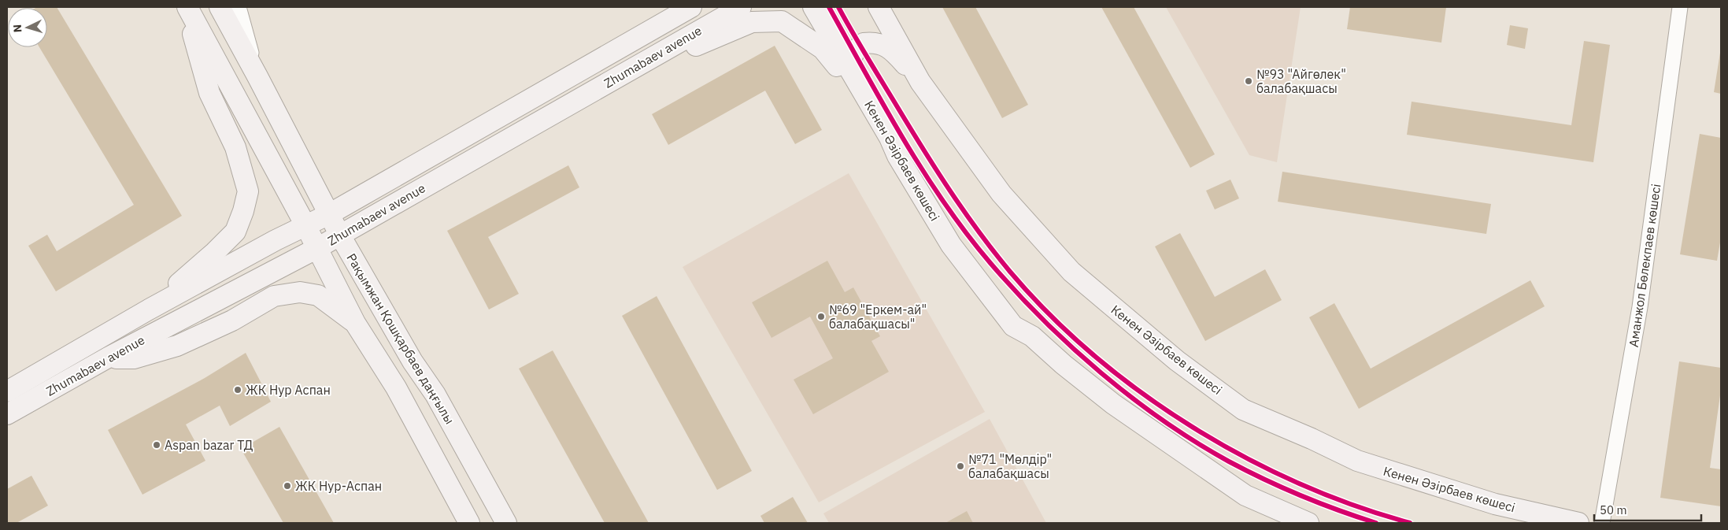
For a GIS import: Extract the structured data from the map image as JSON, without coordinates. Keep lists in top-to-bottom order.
{
  "streets": {
    "main road": ["Zhumabaev avenue", "Кенен Әзірбаев көшесі", "Рақымжан Қошқарбаев даңғылы"],
    "street": ["Аманжол Бөлекпаев көшесі"]
  },
  "crossings": [
    ["Zhumabaev avenue", "Рақымжан Қошқарбаев даңғылы"]
  ],
  "places": [
    "№93 \"Айгөлек\" балабақшасы",
    "№69 \"Еркем-ай\" балабақшасы\"",
    "ЖК Нур Аспан",
    "Aspan bazar ТД",
    "№71 \"Мөлдір\" балабақшасы",
    "ЖК Нур-Аспан"
  ],
  "scale_bar": "50 m",
  "north": "left"
}
